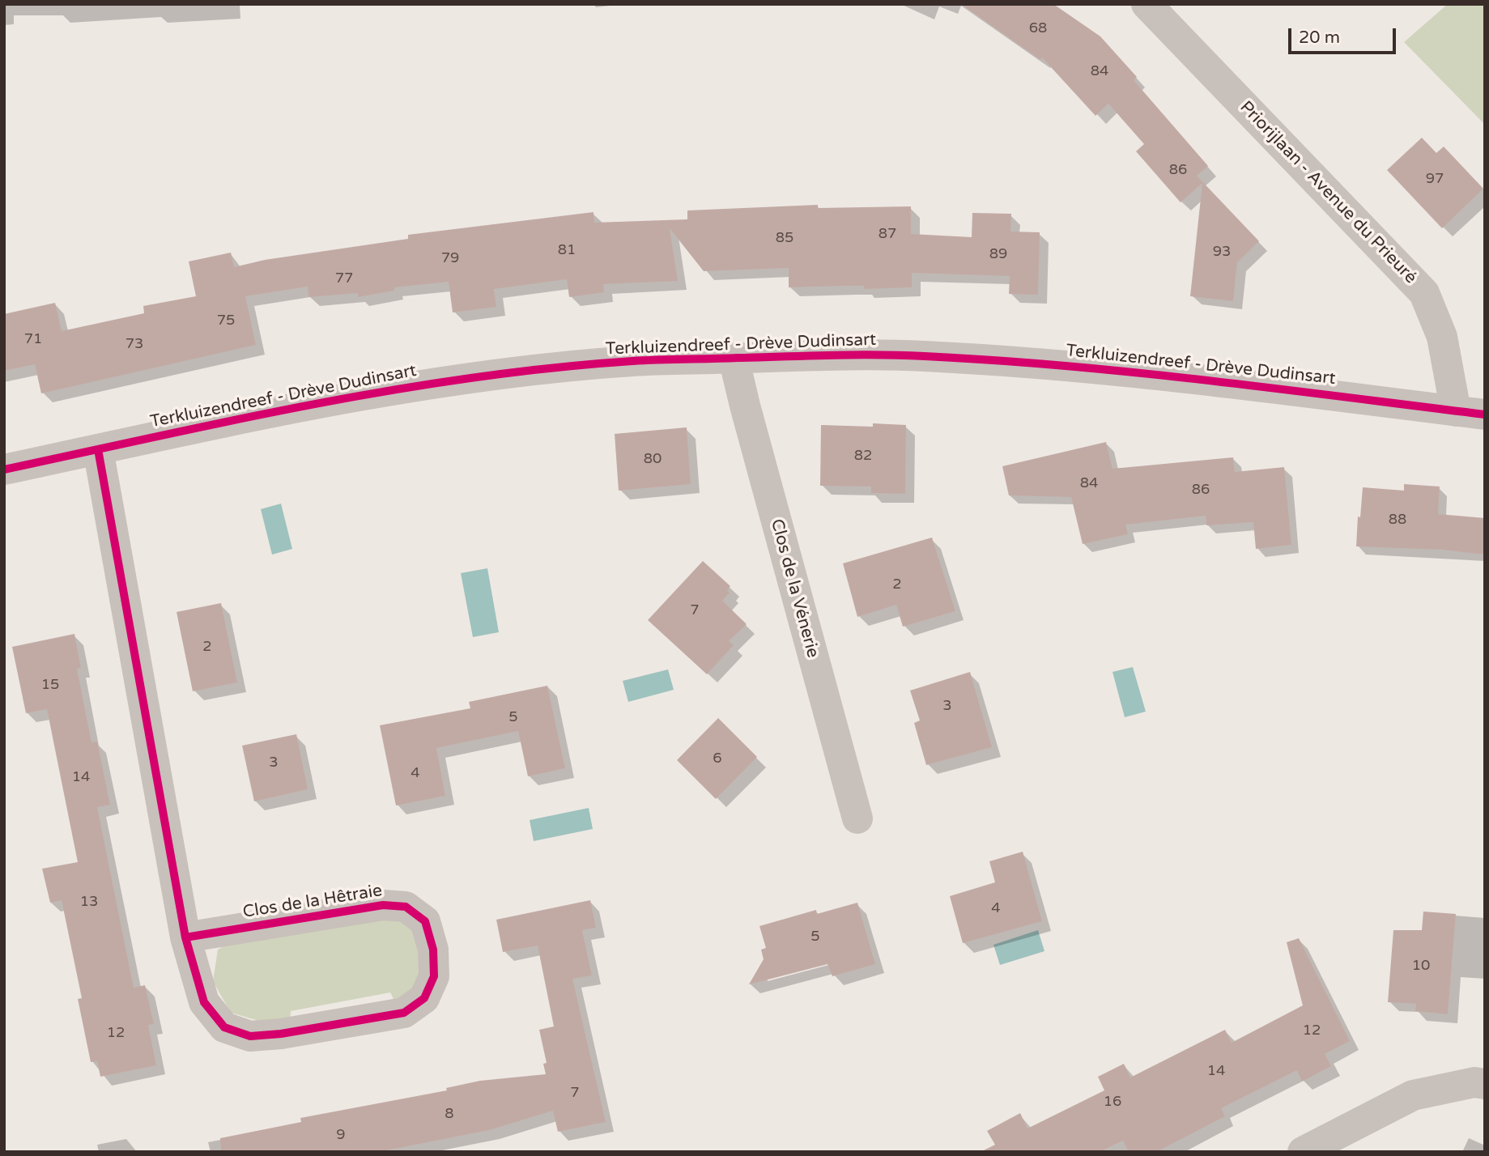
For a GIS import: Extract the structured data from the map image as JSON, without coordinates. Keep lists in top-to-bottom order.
{
  "streets": {
    "street": [
      "Priorijlaan - Avenue du Prieuré",
      "Terkluizendreef - Drève Dudinsart",
      "Clos de la Vénerie",
      "Clos de la Hêtraie"
    ]
  },
  "crossings": [
    ["Priorijlaan - Avenue du Prieuré", "Terkluizendreef - Drève Dudinsart"],
    ["Terkluizendreef - Drève Dudinsart", "Clos de la Vénerie"],
    ["Terkluizendreef - Drève Dudinsart", "Clos de la Hêtraie"]
  ],
  "house_numbers": [
    "68",
    "84",
    "86",
    "97",
    "87",
    "85",
    "81",
    "93",
    "89",
    "79",
    "77",
    "75",
    "71",
    "73",
    "82",
    "80",
    "84",
    "86",
    "88",
    "2",
    "7",
    "2",
    "15",
    "3",
    "5",
    "6",
    "3",
    "4",
    "14",
    "13",
    "4",
    "5",
    "10",
    "12",
    "12",
    "14",
    "7",
    "16",
    "8",
    "9"
  ],
  "scale_bar": "20 m"
}
